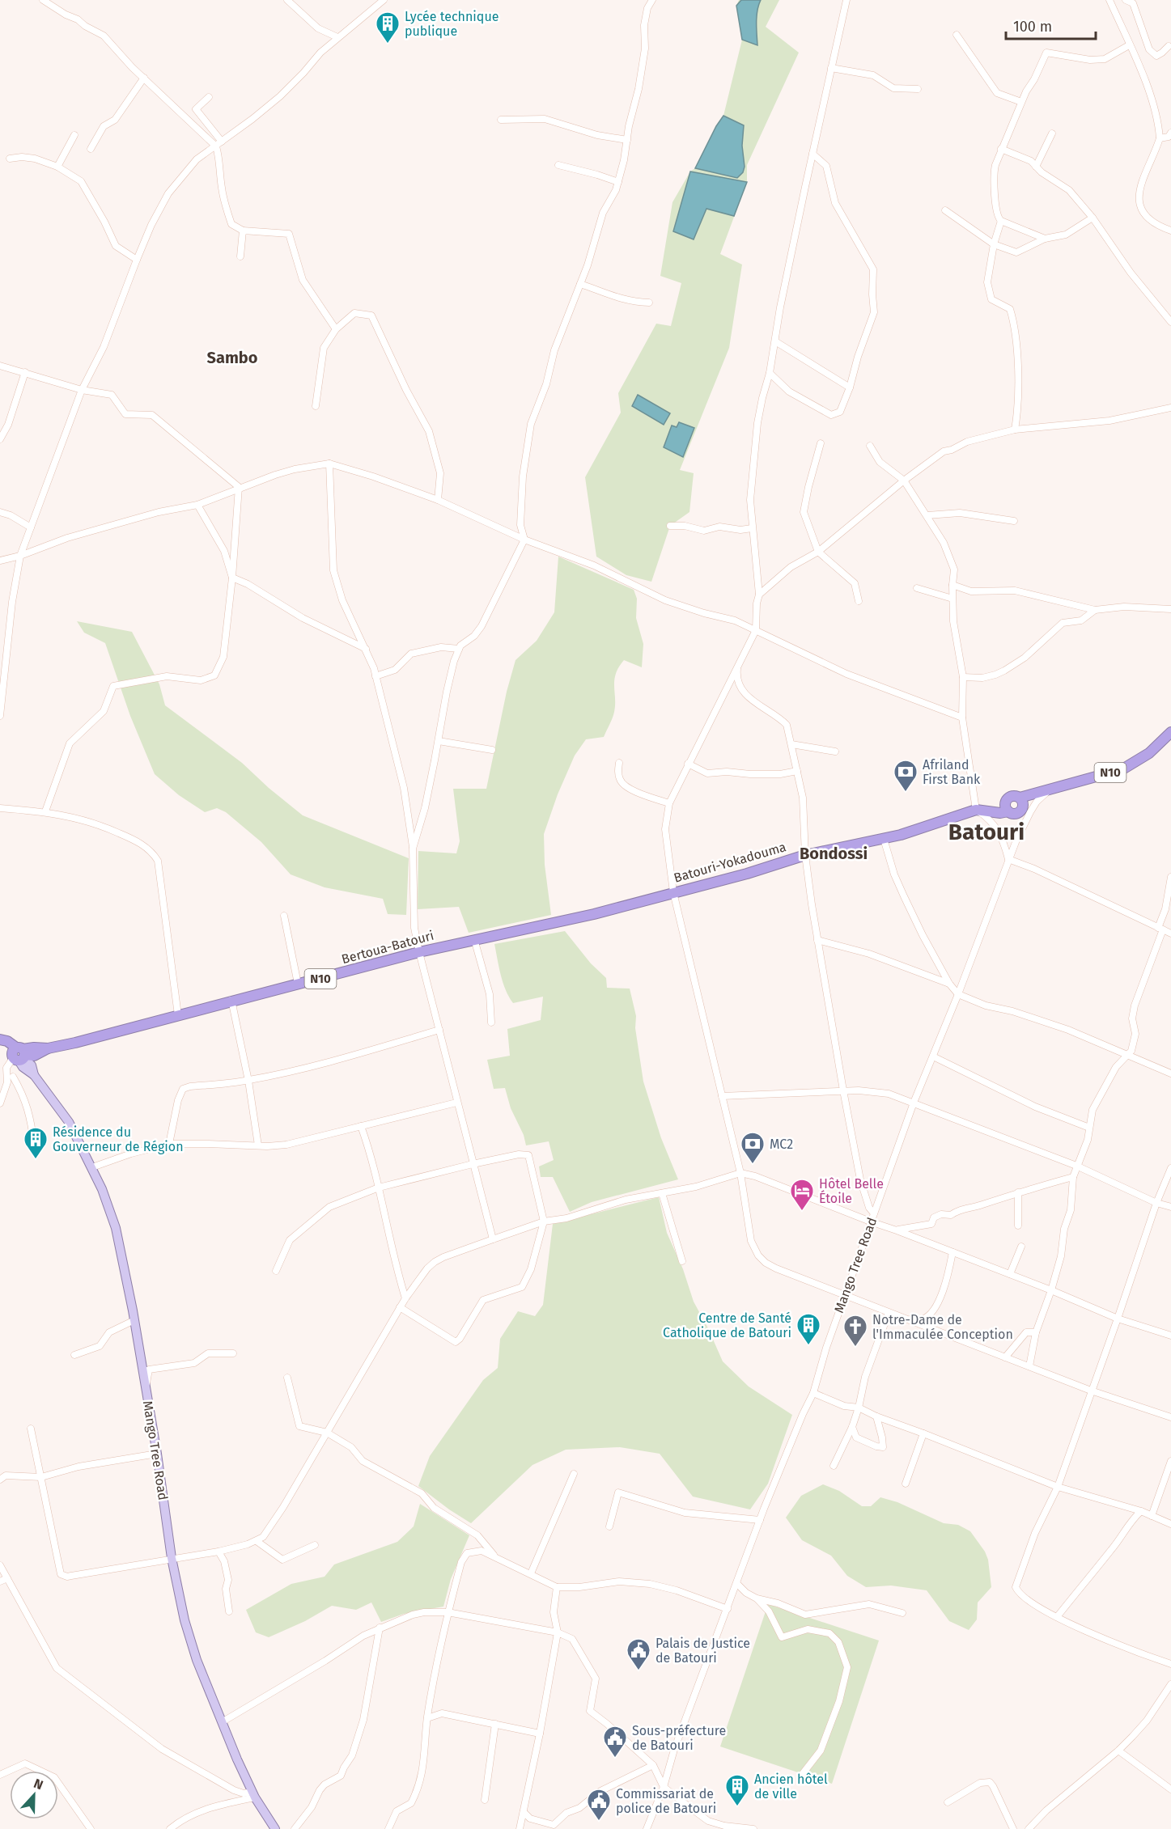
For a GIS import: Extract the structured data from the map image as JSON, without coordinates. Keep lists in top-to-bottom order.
{
  "streets": {
    "highway": ["N10", "Batouri-Yokadouma", "Bertoua-Batouri"],
    "main road": ["Mango Tree Road"]
  },
  "crossings": [
    ["N10", "Batouri-Yokadouma"],
    ["N10", "Mango Tree Road"],
    ["Batouri-Yokadouma", "Bertoua-Batouri"],
    ["Bertoua-Batouri", "Mango Tree Road"]
  ],
  "districts": ["Sambo", "Batouri", "Bondossi"],
  "places": {
    "building": [
      "Lycée technique publique",
      "Résidence du Gouverneur de Région",
      "Centre de Santé Catholique de Batouri",
      "Ancien hôtel de ville"
    ],
    "bank": ["Afriland First Bank", "MC2"],
    "hotel": ["Hôtel Belle Étoile"],
    "church": ["Notre-Dame de l'Immaculée Conception"],
    "public building": ["Palais de Justice de Batouri", "Sous-préfecture de Batouri", "Commissariat de police de Batouri"]
  },
  "scale_bar": "100 m",
  "north": "top"
}
